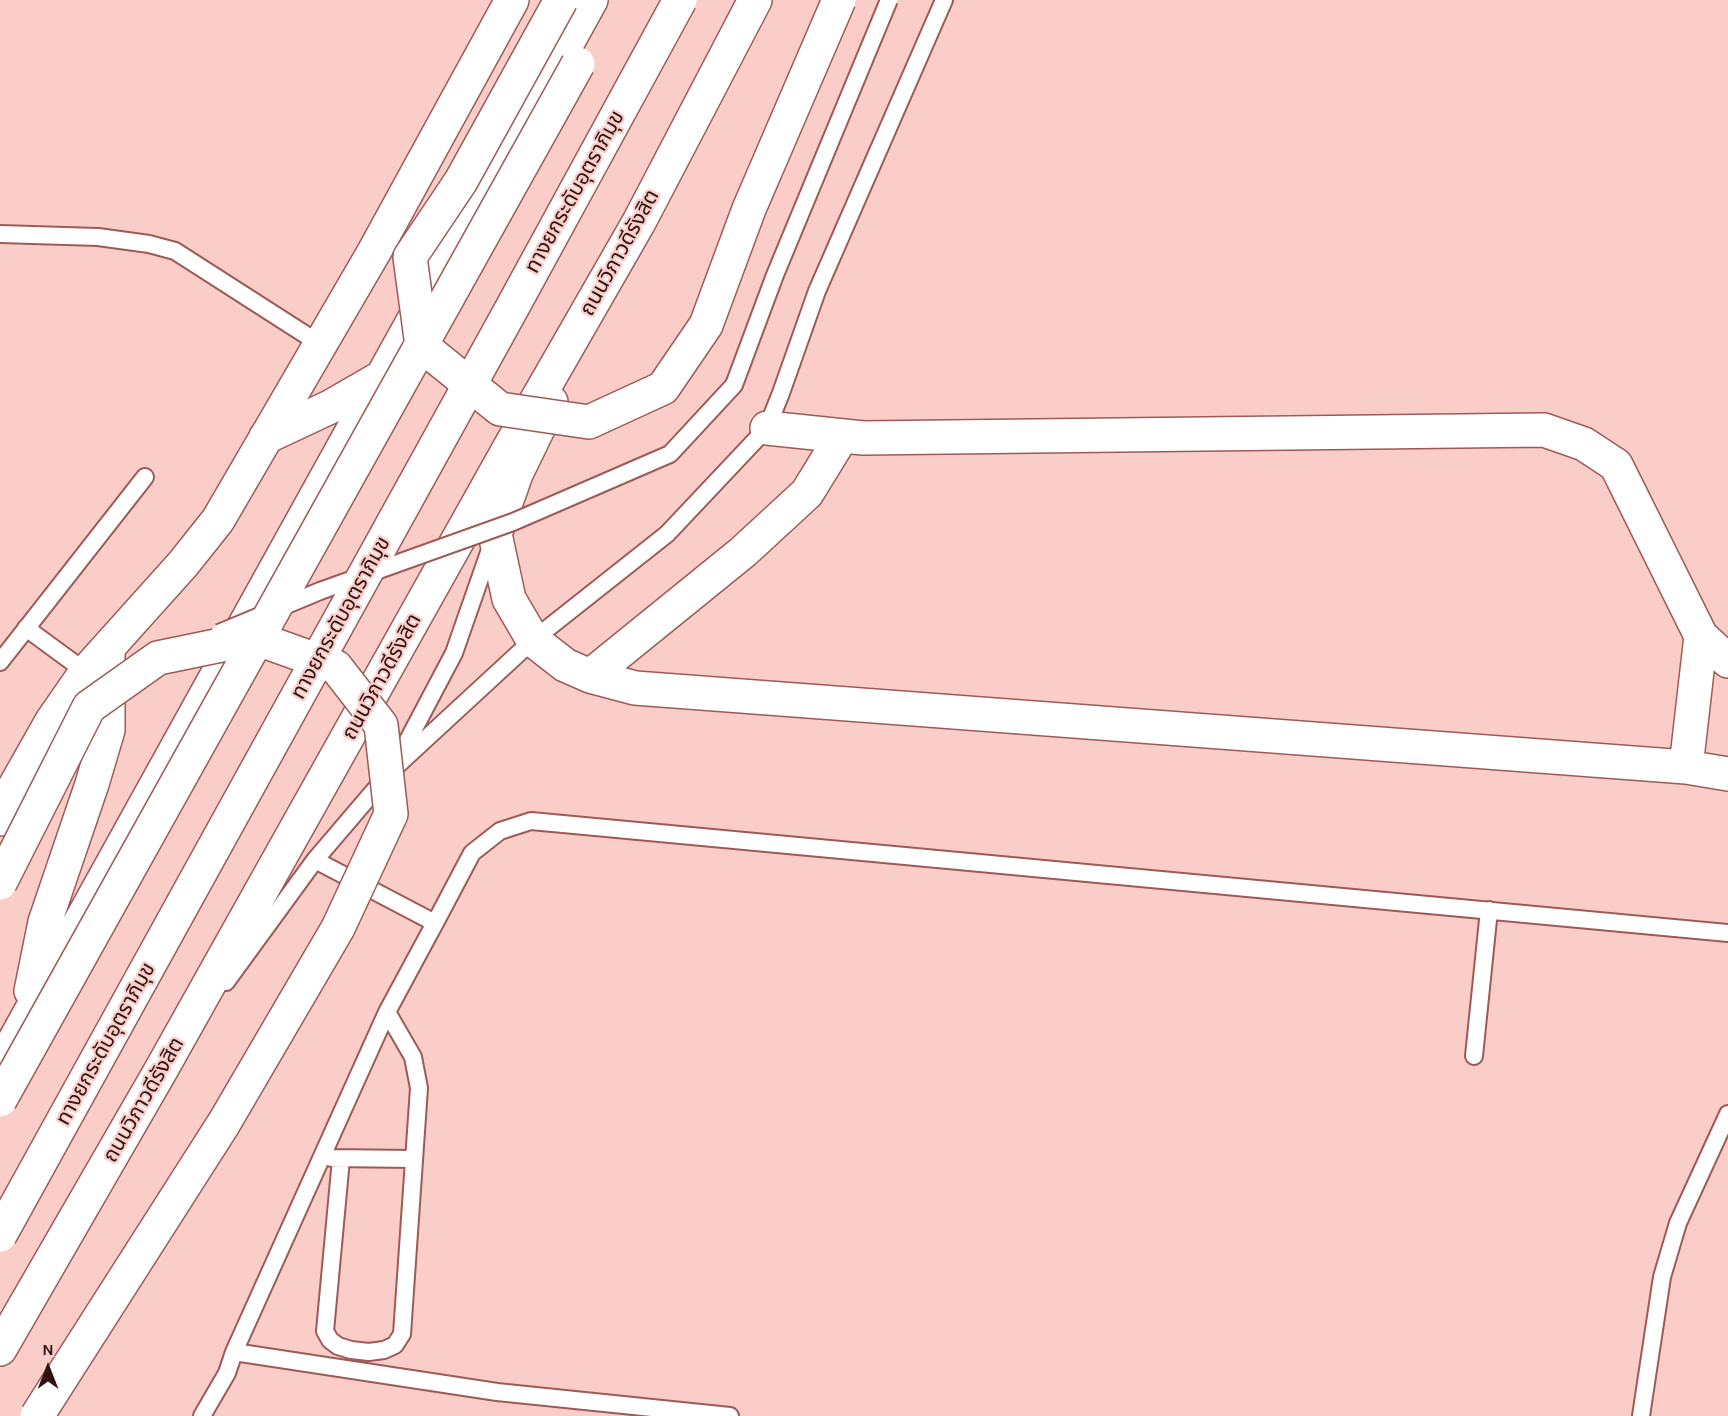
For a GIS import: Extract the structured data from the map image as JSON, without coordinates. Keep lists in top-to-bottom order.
{
  "streets": {
    "main road": ["ทางยกระดับอุตราภิมุข", "ถนนวิภาวดีรังสิต"]
  },
  "north": "top"
}
